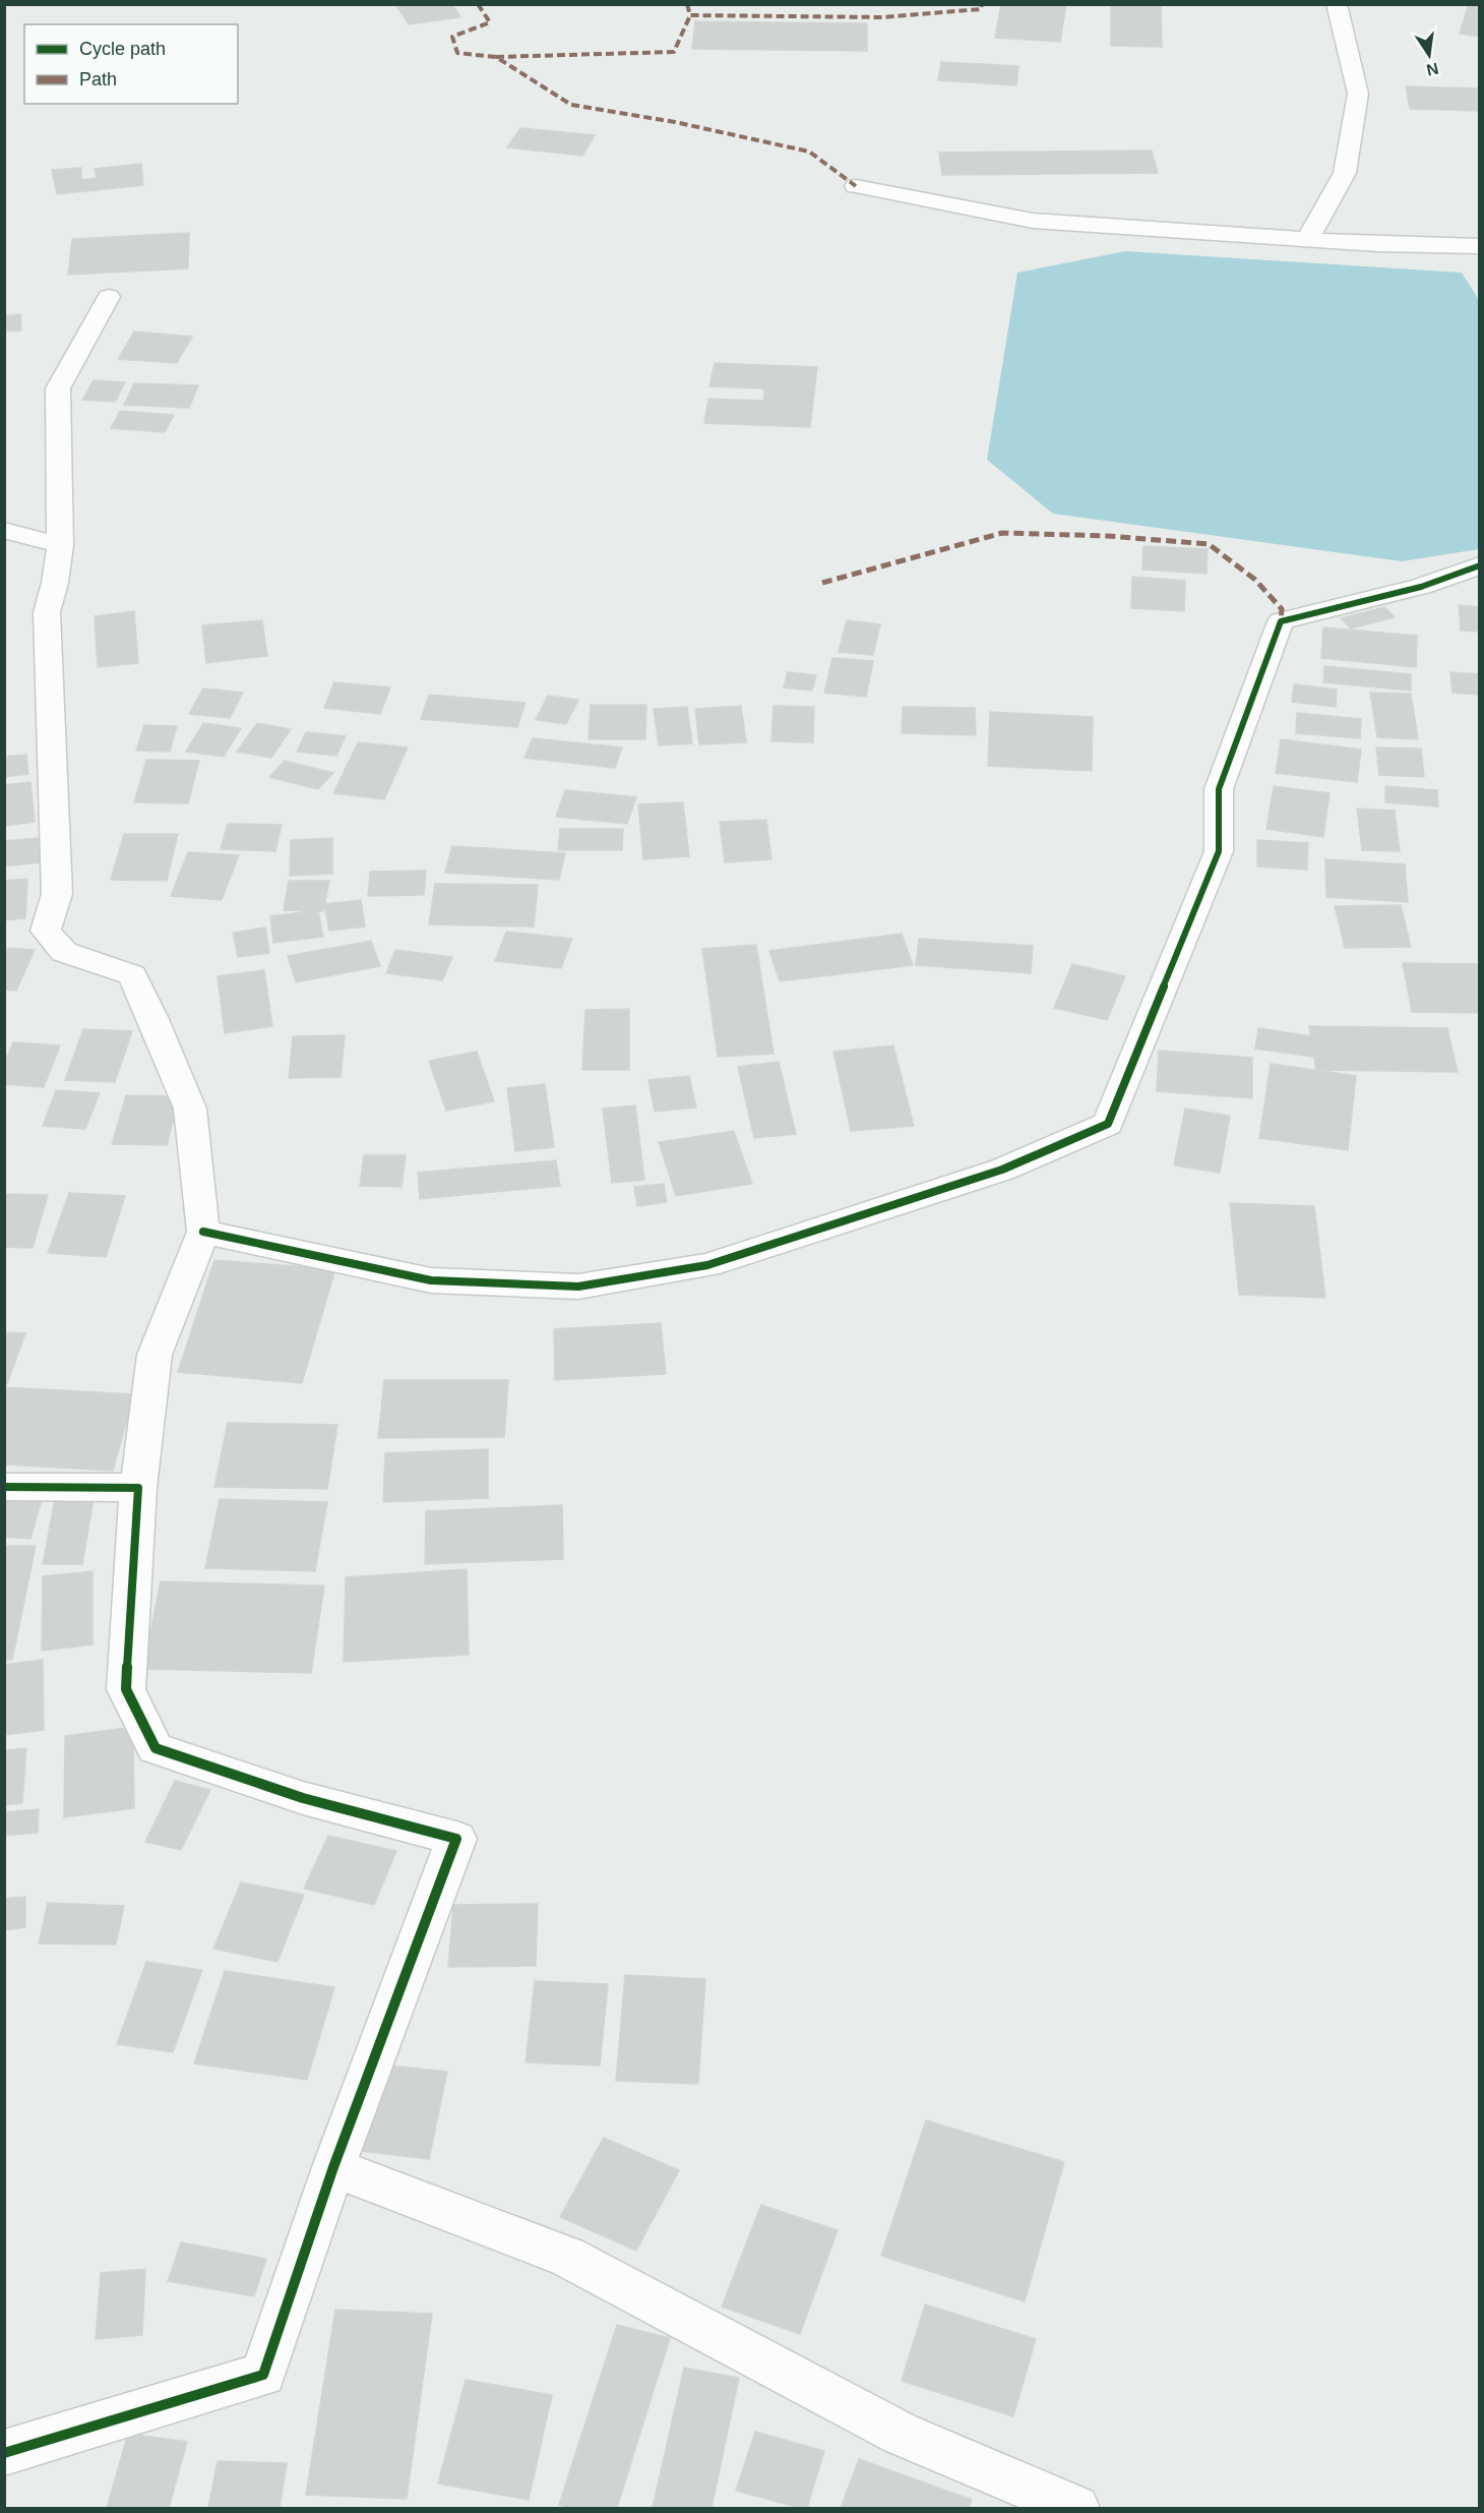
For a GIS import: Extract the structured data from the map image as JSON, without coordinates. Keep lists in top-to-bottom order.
{
  "legend": ["Cycle path", "Path"],
  "north": "bottom"
}
